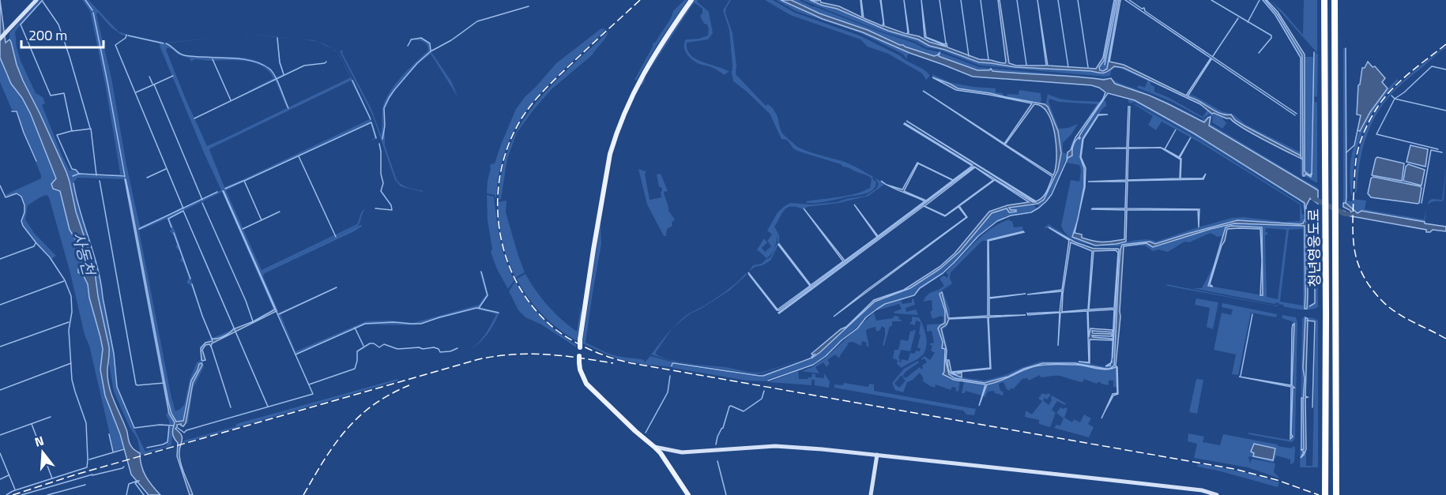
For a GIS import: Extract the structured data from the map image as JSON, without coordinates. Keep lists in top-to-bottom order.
{
  "streets": {
    "highway": ["청년영웅도로"]
  },
  "water": ["사동천"],
  "scale_bar": "200 m",
  "north": "top"
}
